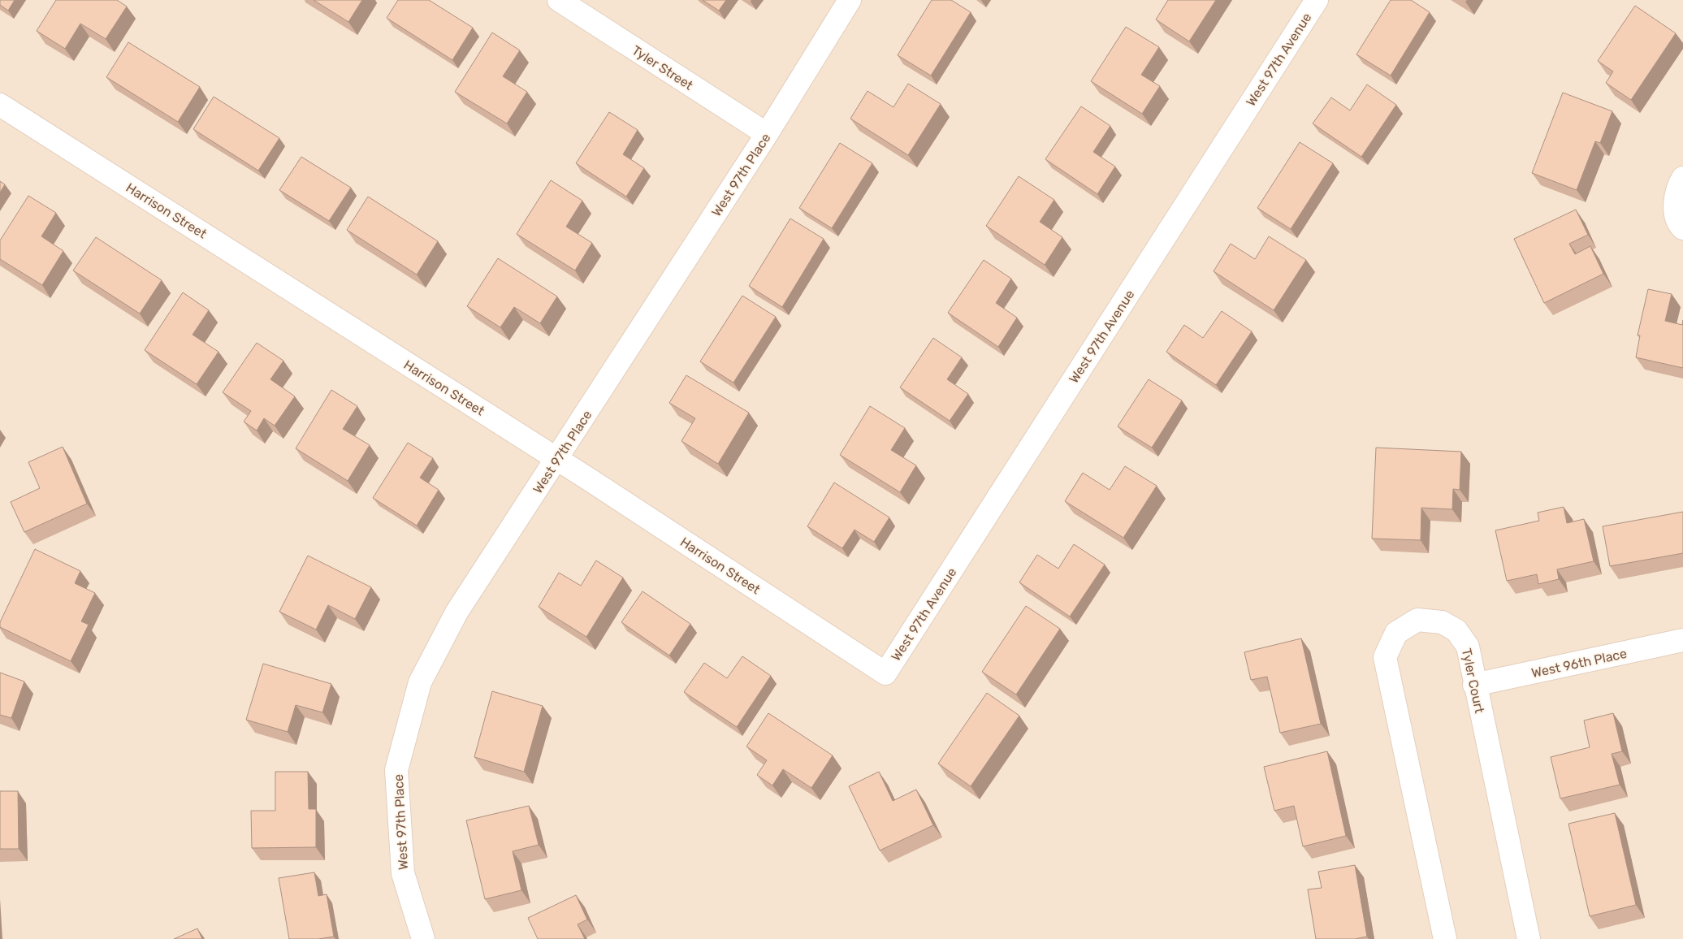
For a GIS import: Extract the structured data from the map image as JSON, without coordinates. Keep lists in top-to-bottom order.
{
  "streets": {
    "street": [
      "West 97th Avenue",
      "Tyler Street",
      "West 97th Place",
      "Harrison Street",
      "West 96th Place",
      "Tyler Court"
    ]
  },
  "crossings": [
    ["West 97th Avenue", "Harrison Street"],
    ["Tyler Street", "West 97th Place"],
    ["West 97th Place", "Harrison Street"],
    ["West 96th Place", "Tyler Court"]
  ]
}
